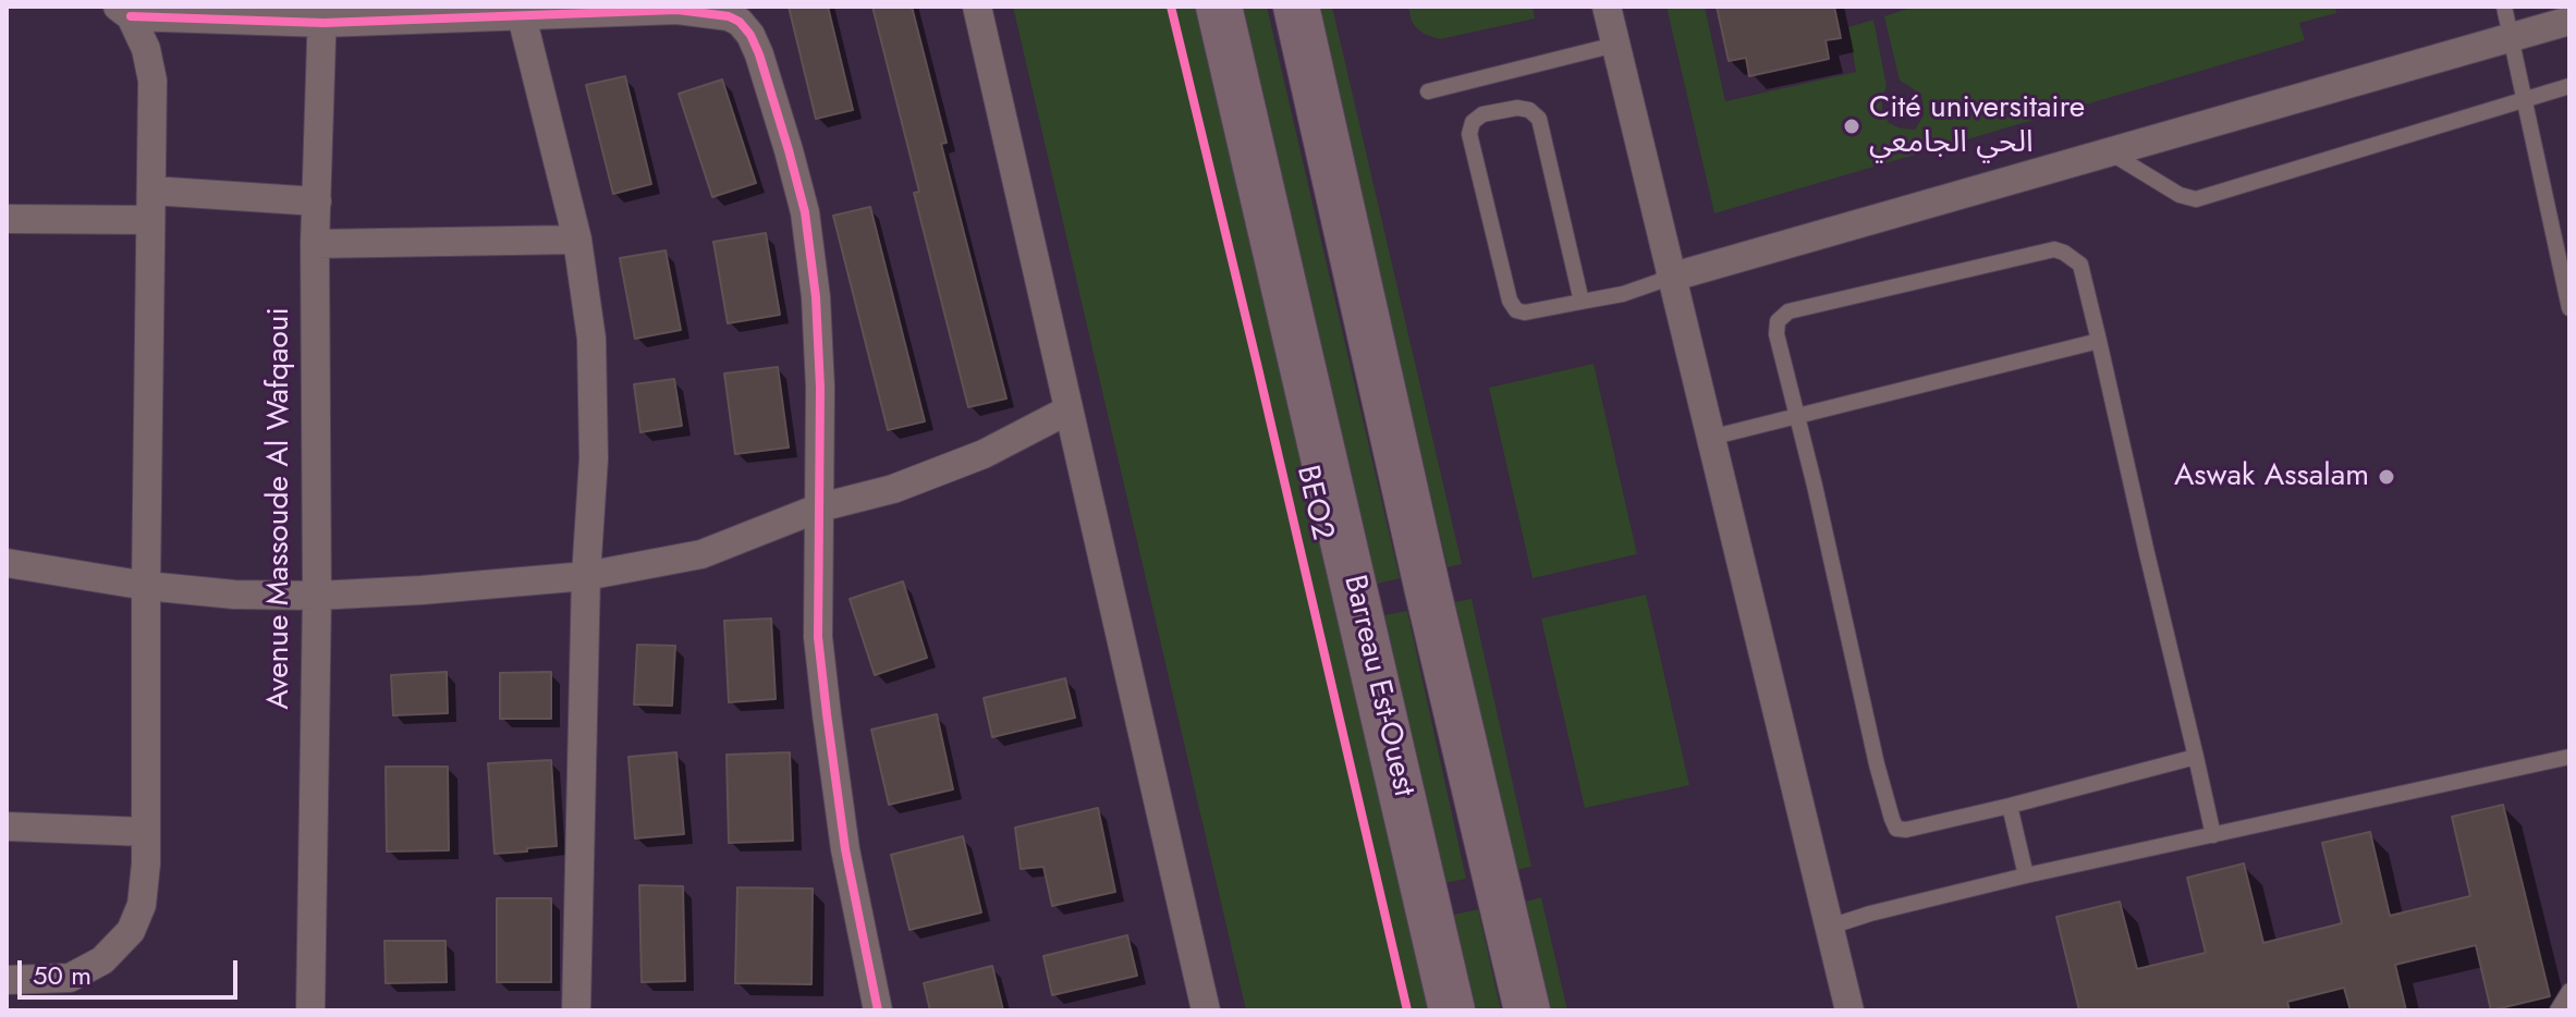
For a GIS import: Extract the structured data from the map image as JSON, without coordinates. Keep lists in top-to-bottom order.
{
  "streets": {
    "main road": ["Barreau Est-Ouest"],
    "street": ["Avenue Massoude Al Wafqaoui"],
    "cycle path": ["BEO2"]
  },
  "places": ["Cité universitaire الحي الجامعي", "Aswak Assalam"],
  "scale_bar": "50 m"
}
